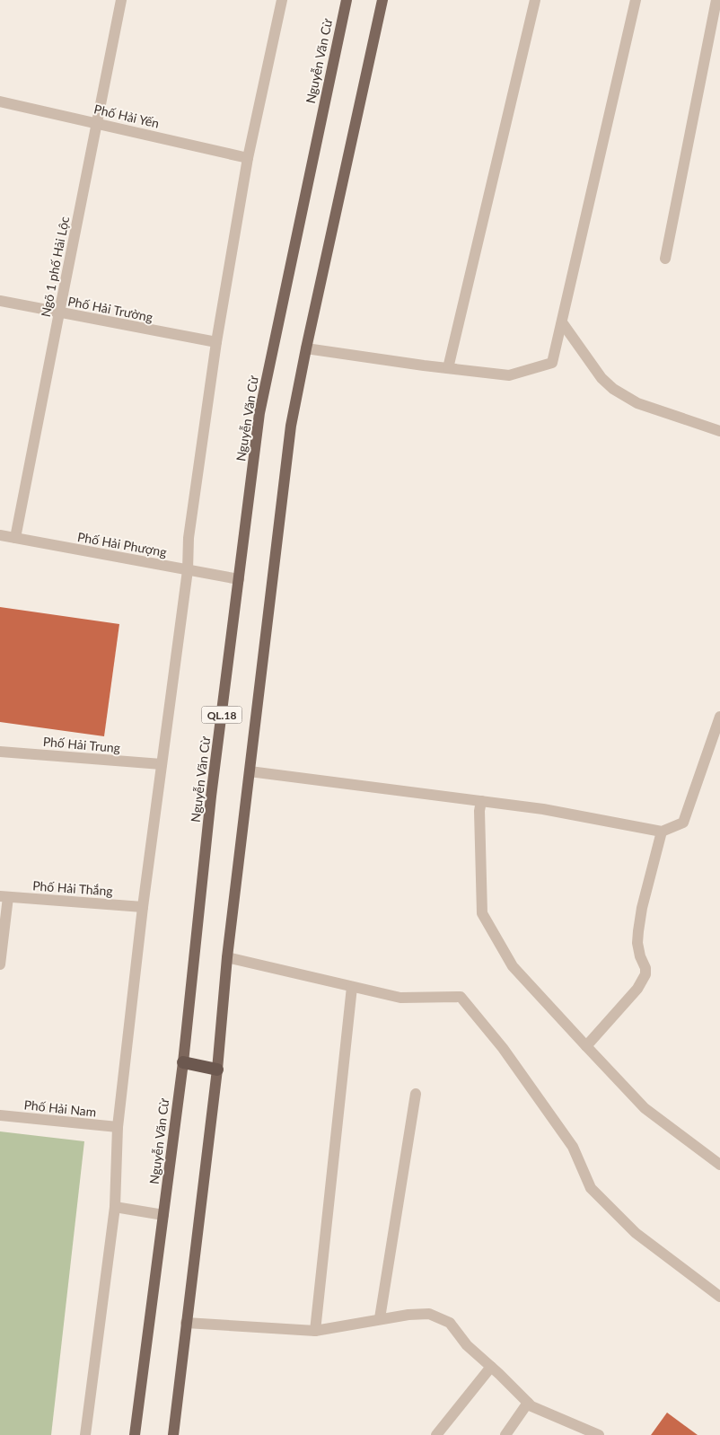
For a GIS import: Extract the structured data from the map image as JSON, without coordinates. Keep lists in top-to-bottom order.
{
  "streets": {
    "main road": ["Nguyễn Văn Cừ", "QL.18"],
    "street": [
      "Phố Hải Yến",
      "Ngõ 1 phố Hải Lộc",
      "Phố Hải Trường",
      "Phố Hải Phượng",
      "Phố Hải Trung",
      "Phố Hải Thắng",
      "Phố Hải Nam"
    ]
  },
  "crossings": [
    ["Nguyễn Văn Cừ", "Phố Hải Phượng"],
    ["Phố Hải Yến", "Ngõ 1 phố Hải Lộc"],
    ["Ngõ 1 phố Hải Lộc", "Phố Hải Trường"],
    ["Ngõ 1 phố Hải Lộc", "Phố Hải Phượng"]
  ]
}
